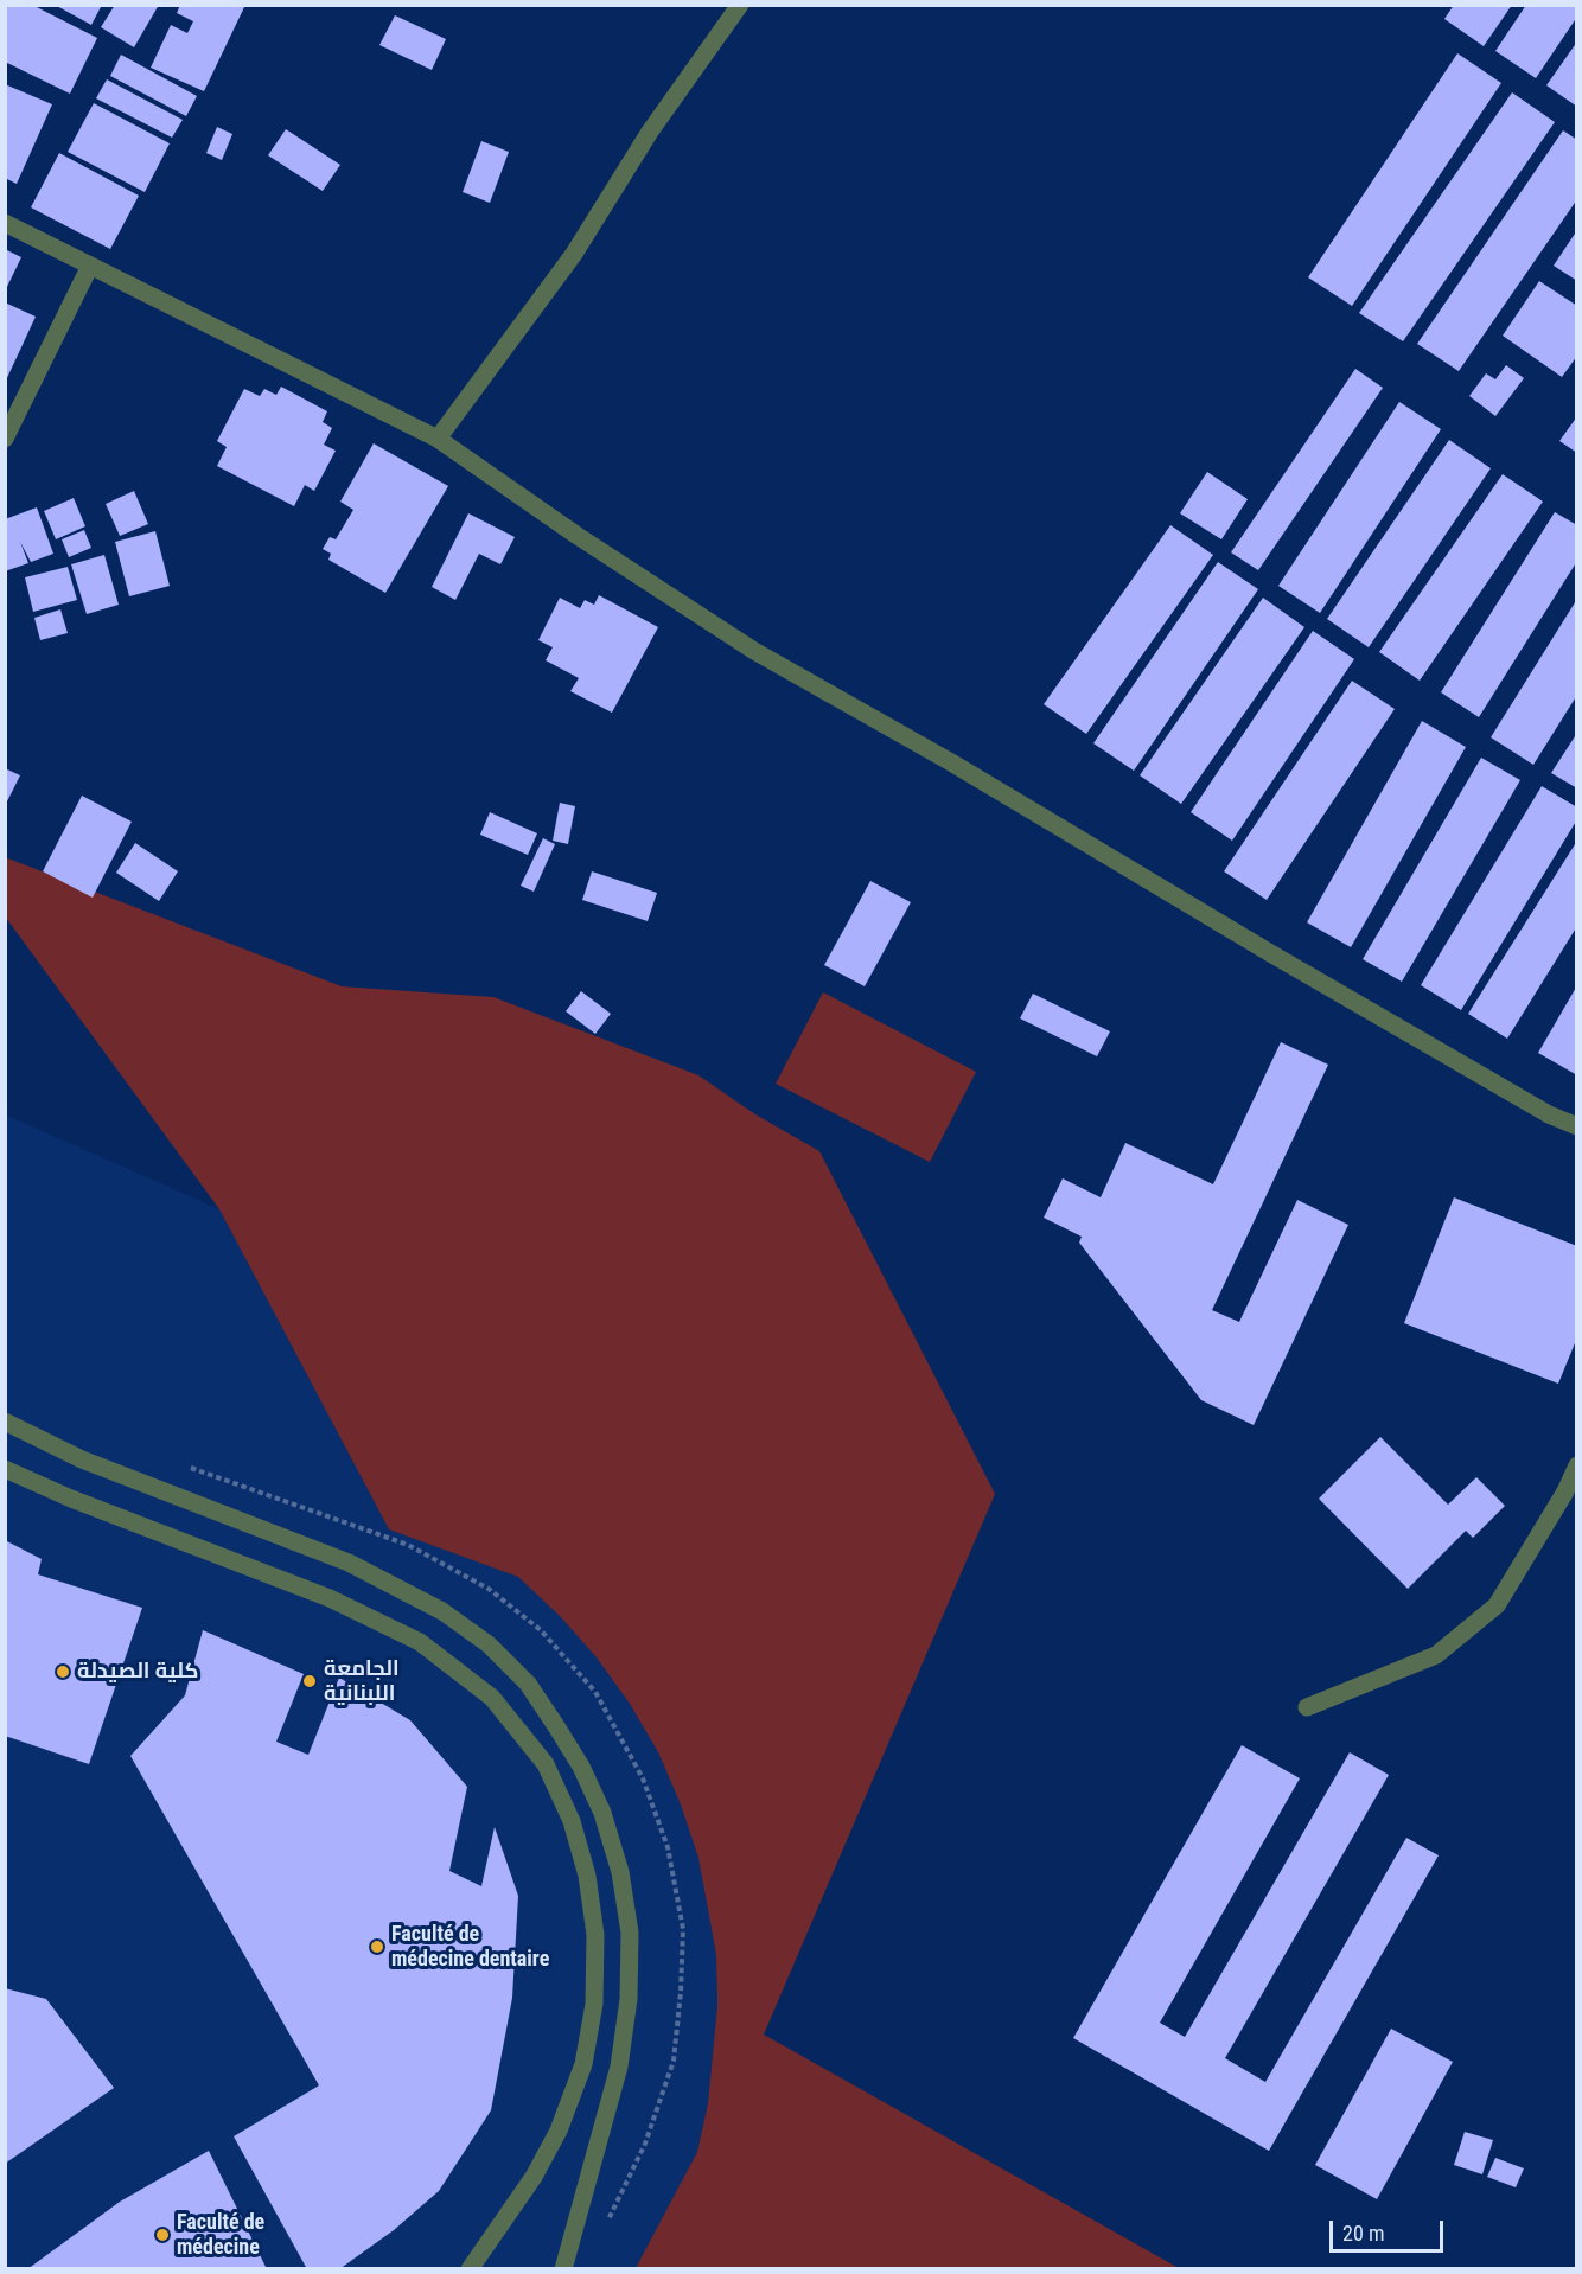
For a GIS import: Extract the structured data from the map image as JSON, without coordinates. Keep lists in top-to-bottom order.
{
  "places": [
    "كلية الصيدلة",
    "الجامعة اللبنانية",
    "Faculté de médecine dentaire",
    "Faculté de médecine"
  ],
  "scale_bar": "20 m"
}
